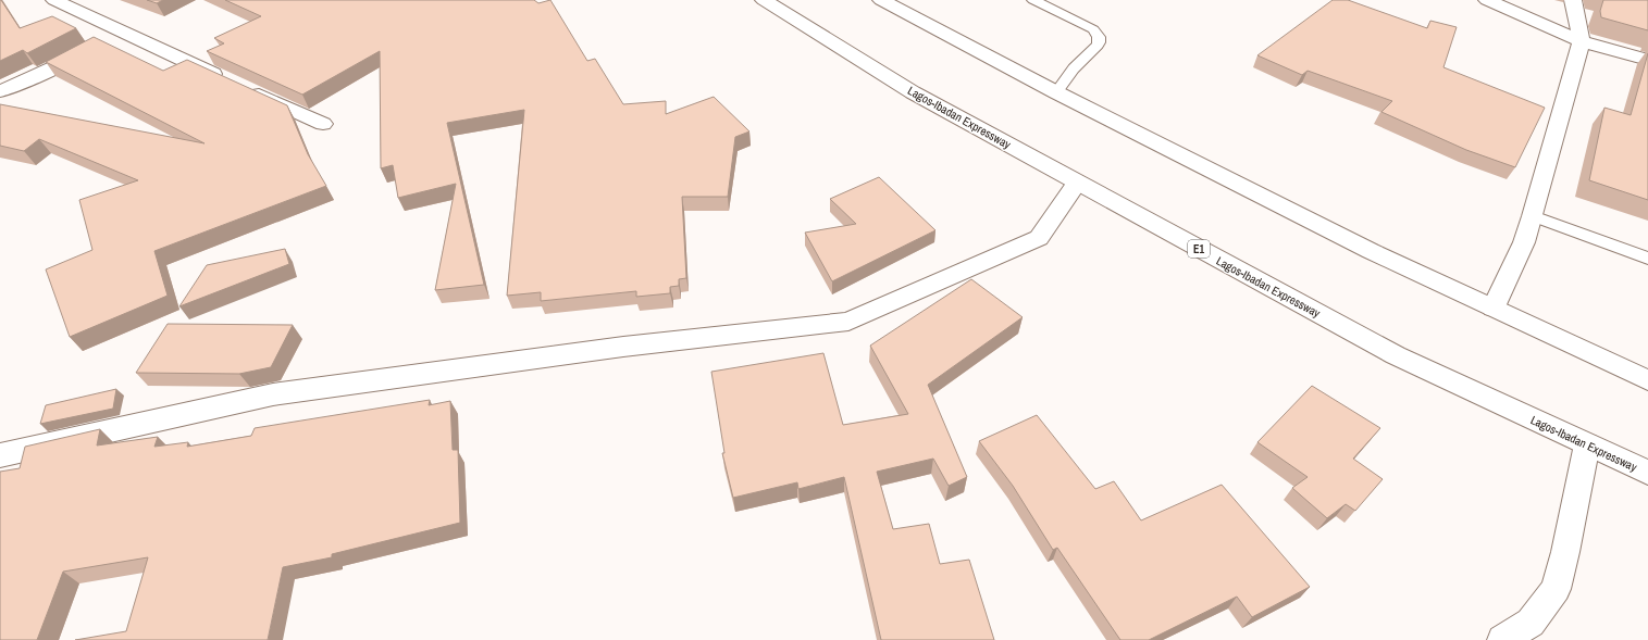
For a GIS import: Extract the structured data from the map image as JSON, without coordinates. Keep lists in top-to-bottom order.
{
  "streets": {
    "main road": ["Lagos-Ibadan Expressway", "E1"]
  }
}
